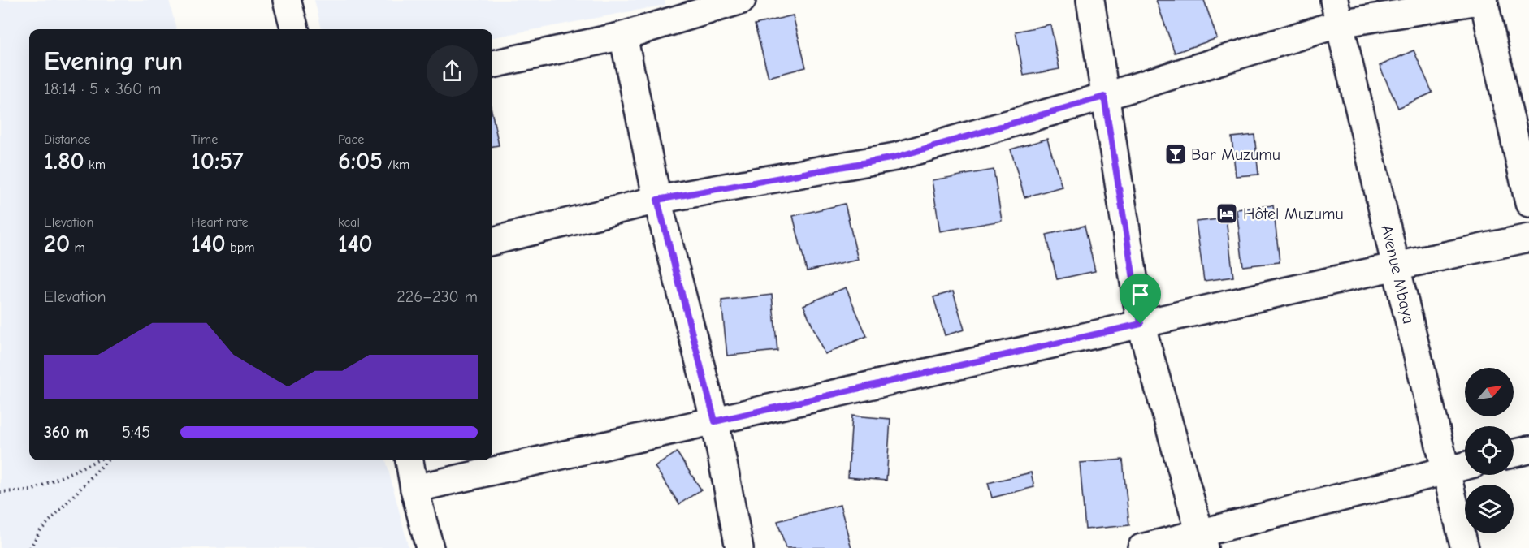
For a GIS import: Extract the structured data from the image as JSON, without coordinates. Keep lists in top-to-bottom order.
{
  "streets": {
    "street": ["Avenue Mbaya"]
  },
  "places": {
    "bar": ["Bar Muzumu"],
    "hotel": ["Hôtel Muzumu"]
  },
  "north": "top right",
  "page": {
    "heading": ["Evening run", "18:14 · 5 × 360 m"],
    "stats": [
      ["Distance", "1.80 km"],
      ["Time", "10:57"],
      ["Pace", "6:05 /km"],
      ["Elevation", "20 m"],
      ["Heart rate", "140 bpm"],
      ["kcal", "140"]
    ],
    "chart": ["Elevation", "226–230 m"],
    "list": [
      {
        "name": "360 m",
        "note": "5:45"
      }
    ]
  }
}
